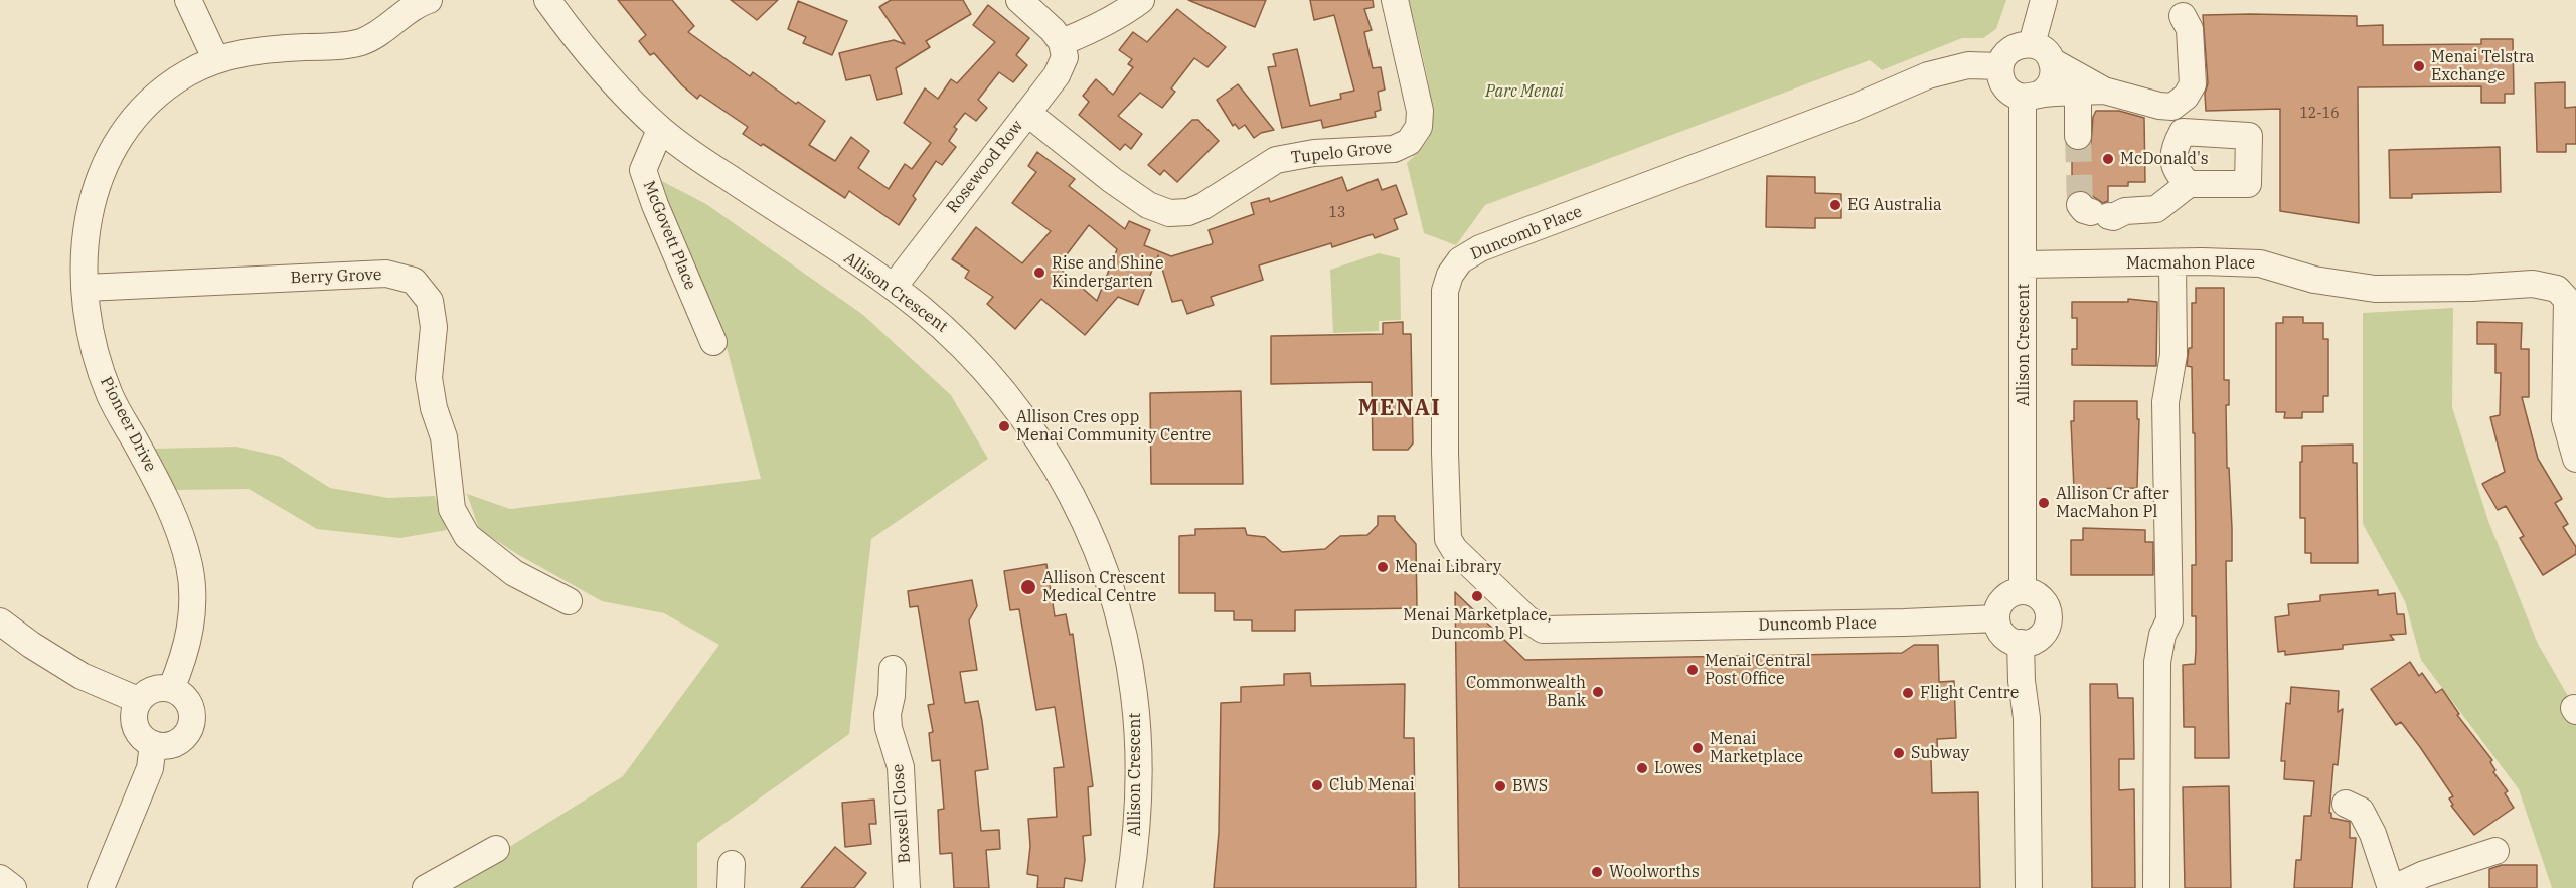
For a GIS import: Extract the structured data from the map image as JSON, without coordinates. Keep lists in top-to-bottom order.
{
  "streets": {
    "street": [
      "Tupelo Grove",
      "Rosewood Row",
      "Duncomb Place",
      "McGovett Place",
      "Macmahon Place",
      "Berry Grove",
      "Allison Crescent",
      "Pioneer Drive",
      "Boxsell Close"
    ]
  },
  "crossings": [
    ["Tupelo Grove", "Rosewood Row"],
    ["Rosewood Row", "Allison Crescent"],
    ["Duncomb Place", "Allison Crescent"],
    ["McGovett Place", "Allison Crescent"],
    ["Macmahon Place", "Allison Crescent"],
    ["Berry Grove", "Pioneer Drive"]
  ],
  "districts": ["MENAI"],
  "parks": ["Parc Menai"],
  "places": [
    "Menai Telstra Exchange",
    "McDonald's",
    "EG Australia",
    "Rise and Shine Kindergarten",
    "Allison Cres opp Menai Community Centre",
    "Allison Cr after MacMahon Pl",
    "Menai Library",
    "Allison Crescent Medical Centre",
    "Menai Marketplace, Duncomb Pl",
    "Menai Central Post Office",
    "Commonwealth Bank",
    "Flight Centre",
    "Menai Marketplace",
    "Subway",
    "Lowes",
    "Club Menai",
    "BWS",
    "Woolworths"
  ],
  "house_numbers": ["12-16", "13"]
}
